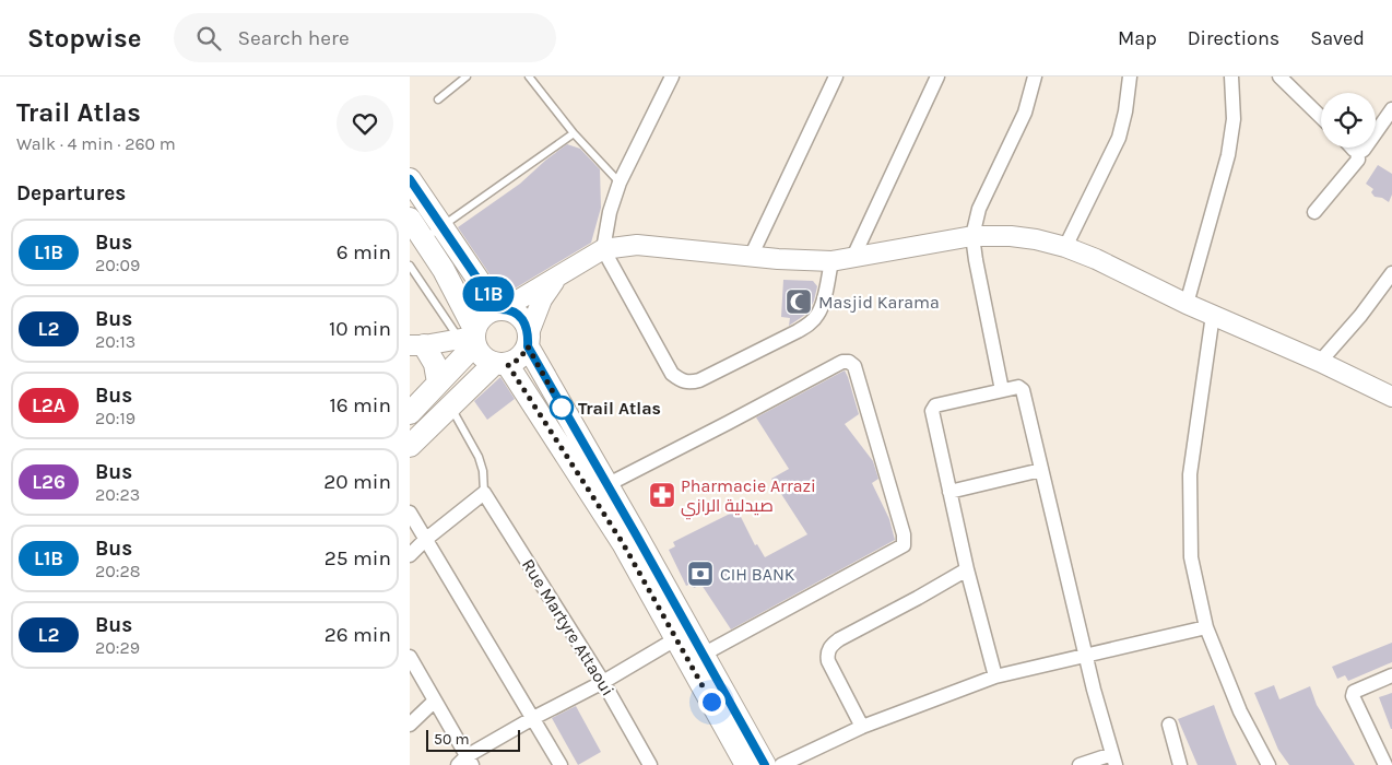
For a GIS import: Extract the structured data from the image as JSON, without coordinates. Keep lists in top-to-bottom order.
{
  "streets": {
    "street": ["Rue Martyre Attaoui"]
  },
  "places": {
    "mosque": ["Masjid Karama"],
    "other": ["Trail Atlas"],
    "pharmacy": ["Pharmacie Arrazi صيدلية الرازي"],
    "bank": ["CIH BANK"]
  },
  "lines": ["bus line L1B"],
  "scale_bar": "50 m",
  "page": {
    "header": "Stopwise",
    "search": "Search here",
    "nav": ["Map", "Directions", "Saved"],
    "heading": [
      ["Trail Atlas", "Walk · 4 min · 260 m"],
      "Departures"
    ],
    "on_map": "L1B",
    "list": [
      {
        "mark": "L1B",
        "name": "Bus",
        "note": "20:09",
        "value": "6 min"
      },
      {
        "mark": "L2",
        "name": "Bus",
        "note": "20:13",
        "value": "10 min"
      },
      {
        "mark": "L2A",
        "name": "Bus",
        "note": "20:19",
        "value": "16 min"
      },
      {
        "mark": "L26",
        "name": "Bus",
        "note": "20:23",
        "value": "20 min"
      },
      {
        "mark": "L1B",
        "name": "Bus",
        "note": "20:28",
        "value": "25 min"
      },
      {
        "mark": "L2",
        "name": "Bus",
        "note": "20:29",
        "value": "26 min"
      }
    ],
    "scale": "50 m"
  }
}
